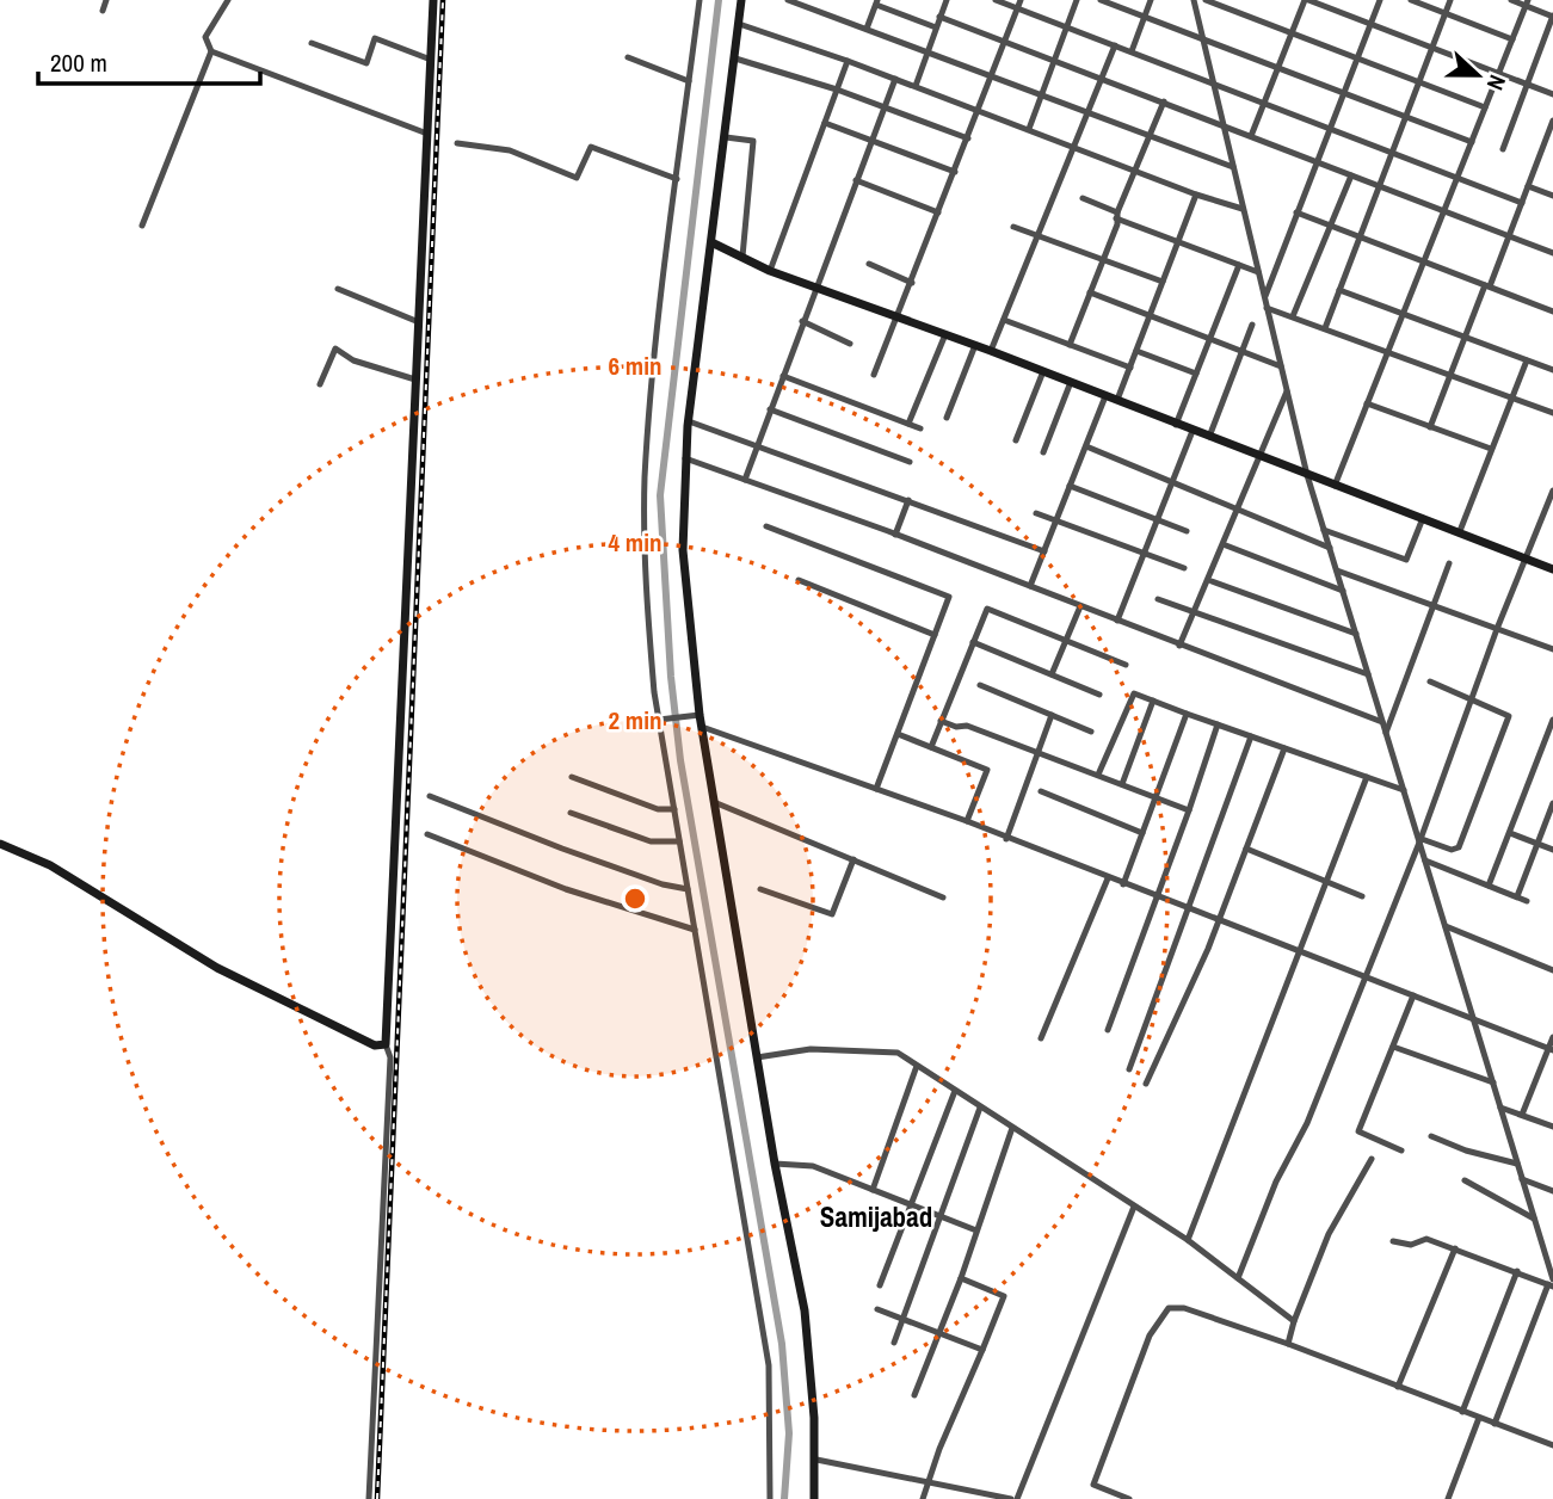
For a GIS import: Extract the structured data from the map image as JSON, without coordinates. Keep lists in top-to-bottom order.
{
  "districts": ["Samijabad"],
  "scale_bar": "200 m",
  "north": "right",
  "rings": ["6 min", "4 min", "2 min"]
}
